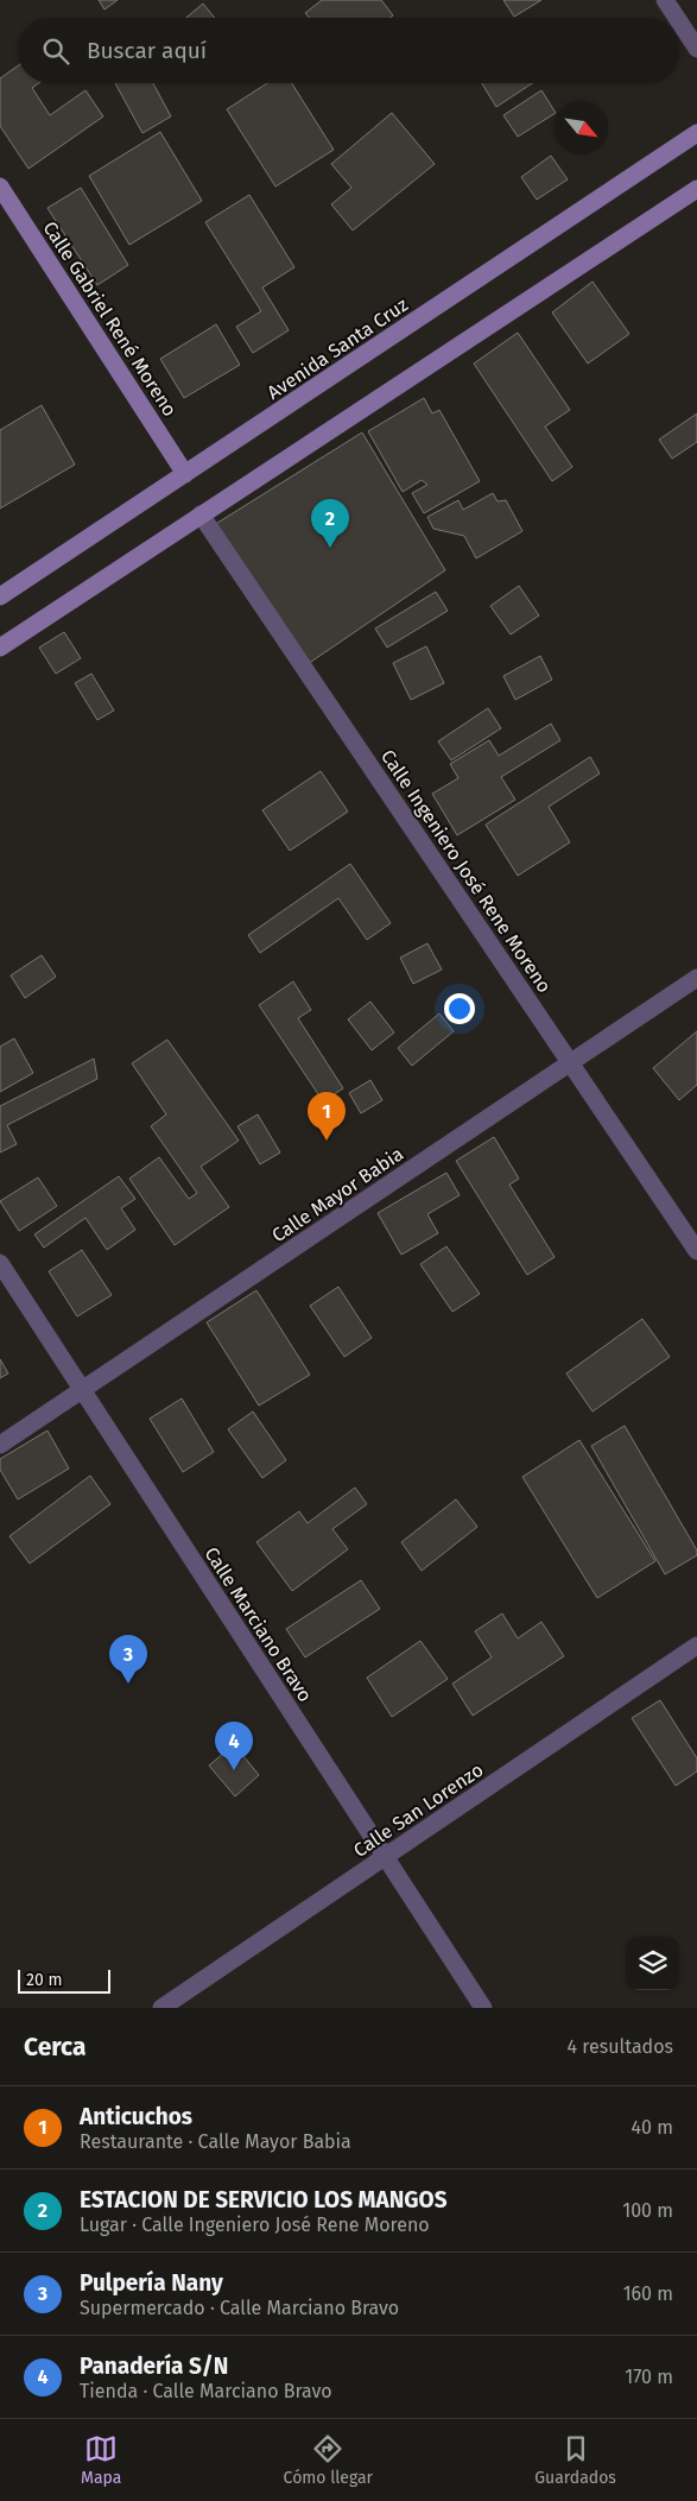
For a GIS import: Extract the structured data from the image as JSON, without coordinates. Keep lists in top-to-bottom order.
{
  "streets": {
    "main road": ["Calle Gabriel René Moreno", "Avenida Santa Cruz"],
    "street": [
      "Calle Ingeniero José Rene Moreno",
      "Calle Mayor Babia",
      "Calle Marciano Bravo",
      "Calle San Lorenzo"
    ]
  },
  "crossings": [
    ["Calle Gabriel René Moreno", "Avenida Santa Cruz"],
    ["Calle Ingeniero José Rene Moreno", "Calle Mayor Babia"],
    ["Calle Mayor Babia", "Calle Marciano Bravo"],
    ["Calle Marciano Bravo", "Calle San Lorenzo"]
  ],
  "scale_bar": "20 m",
  "north": "bottom right",
  "page": {
    "search": "Buscar aquí",
    "pins": [
      "2",
      "1",
      "3",
      "4"
    ],
    "scale": "20 m",
    "heading": ["Cerca", "4 resultados"],
    "list": [
      {
        "mark": "1",
        "name": "Anticuchos",
        "note": "Restaurante · Calle Mayor Babia",
        "value": "40 m"
      },
      {
        "mark": "2",
        "name": "ESTACION DE SERVICIO LOS MANGOS",
        "note": "Lugar · Calle Ingeniero José Rene Moreno",
        "value": "100 m"
      },
      {
        "mark": "3",
        "name": "Pulpería Nany",
        "note": "Supermercado · Calle Marciano Bravo",
        "value": "160 m"
      },
      {
        "mark": "4",
        "name": "Panadería S/N",
        "note": "Tienda · Calle Marciano Bravo",
        "value": "170 m"
      }
    ],
    "nav": ["Mapa", "Cómo llegar", "Guardados"]
  }
}
